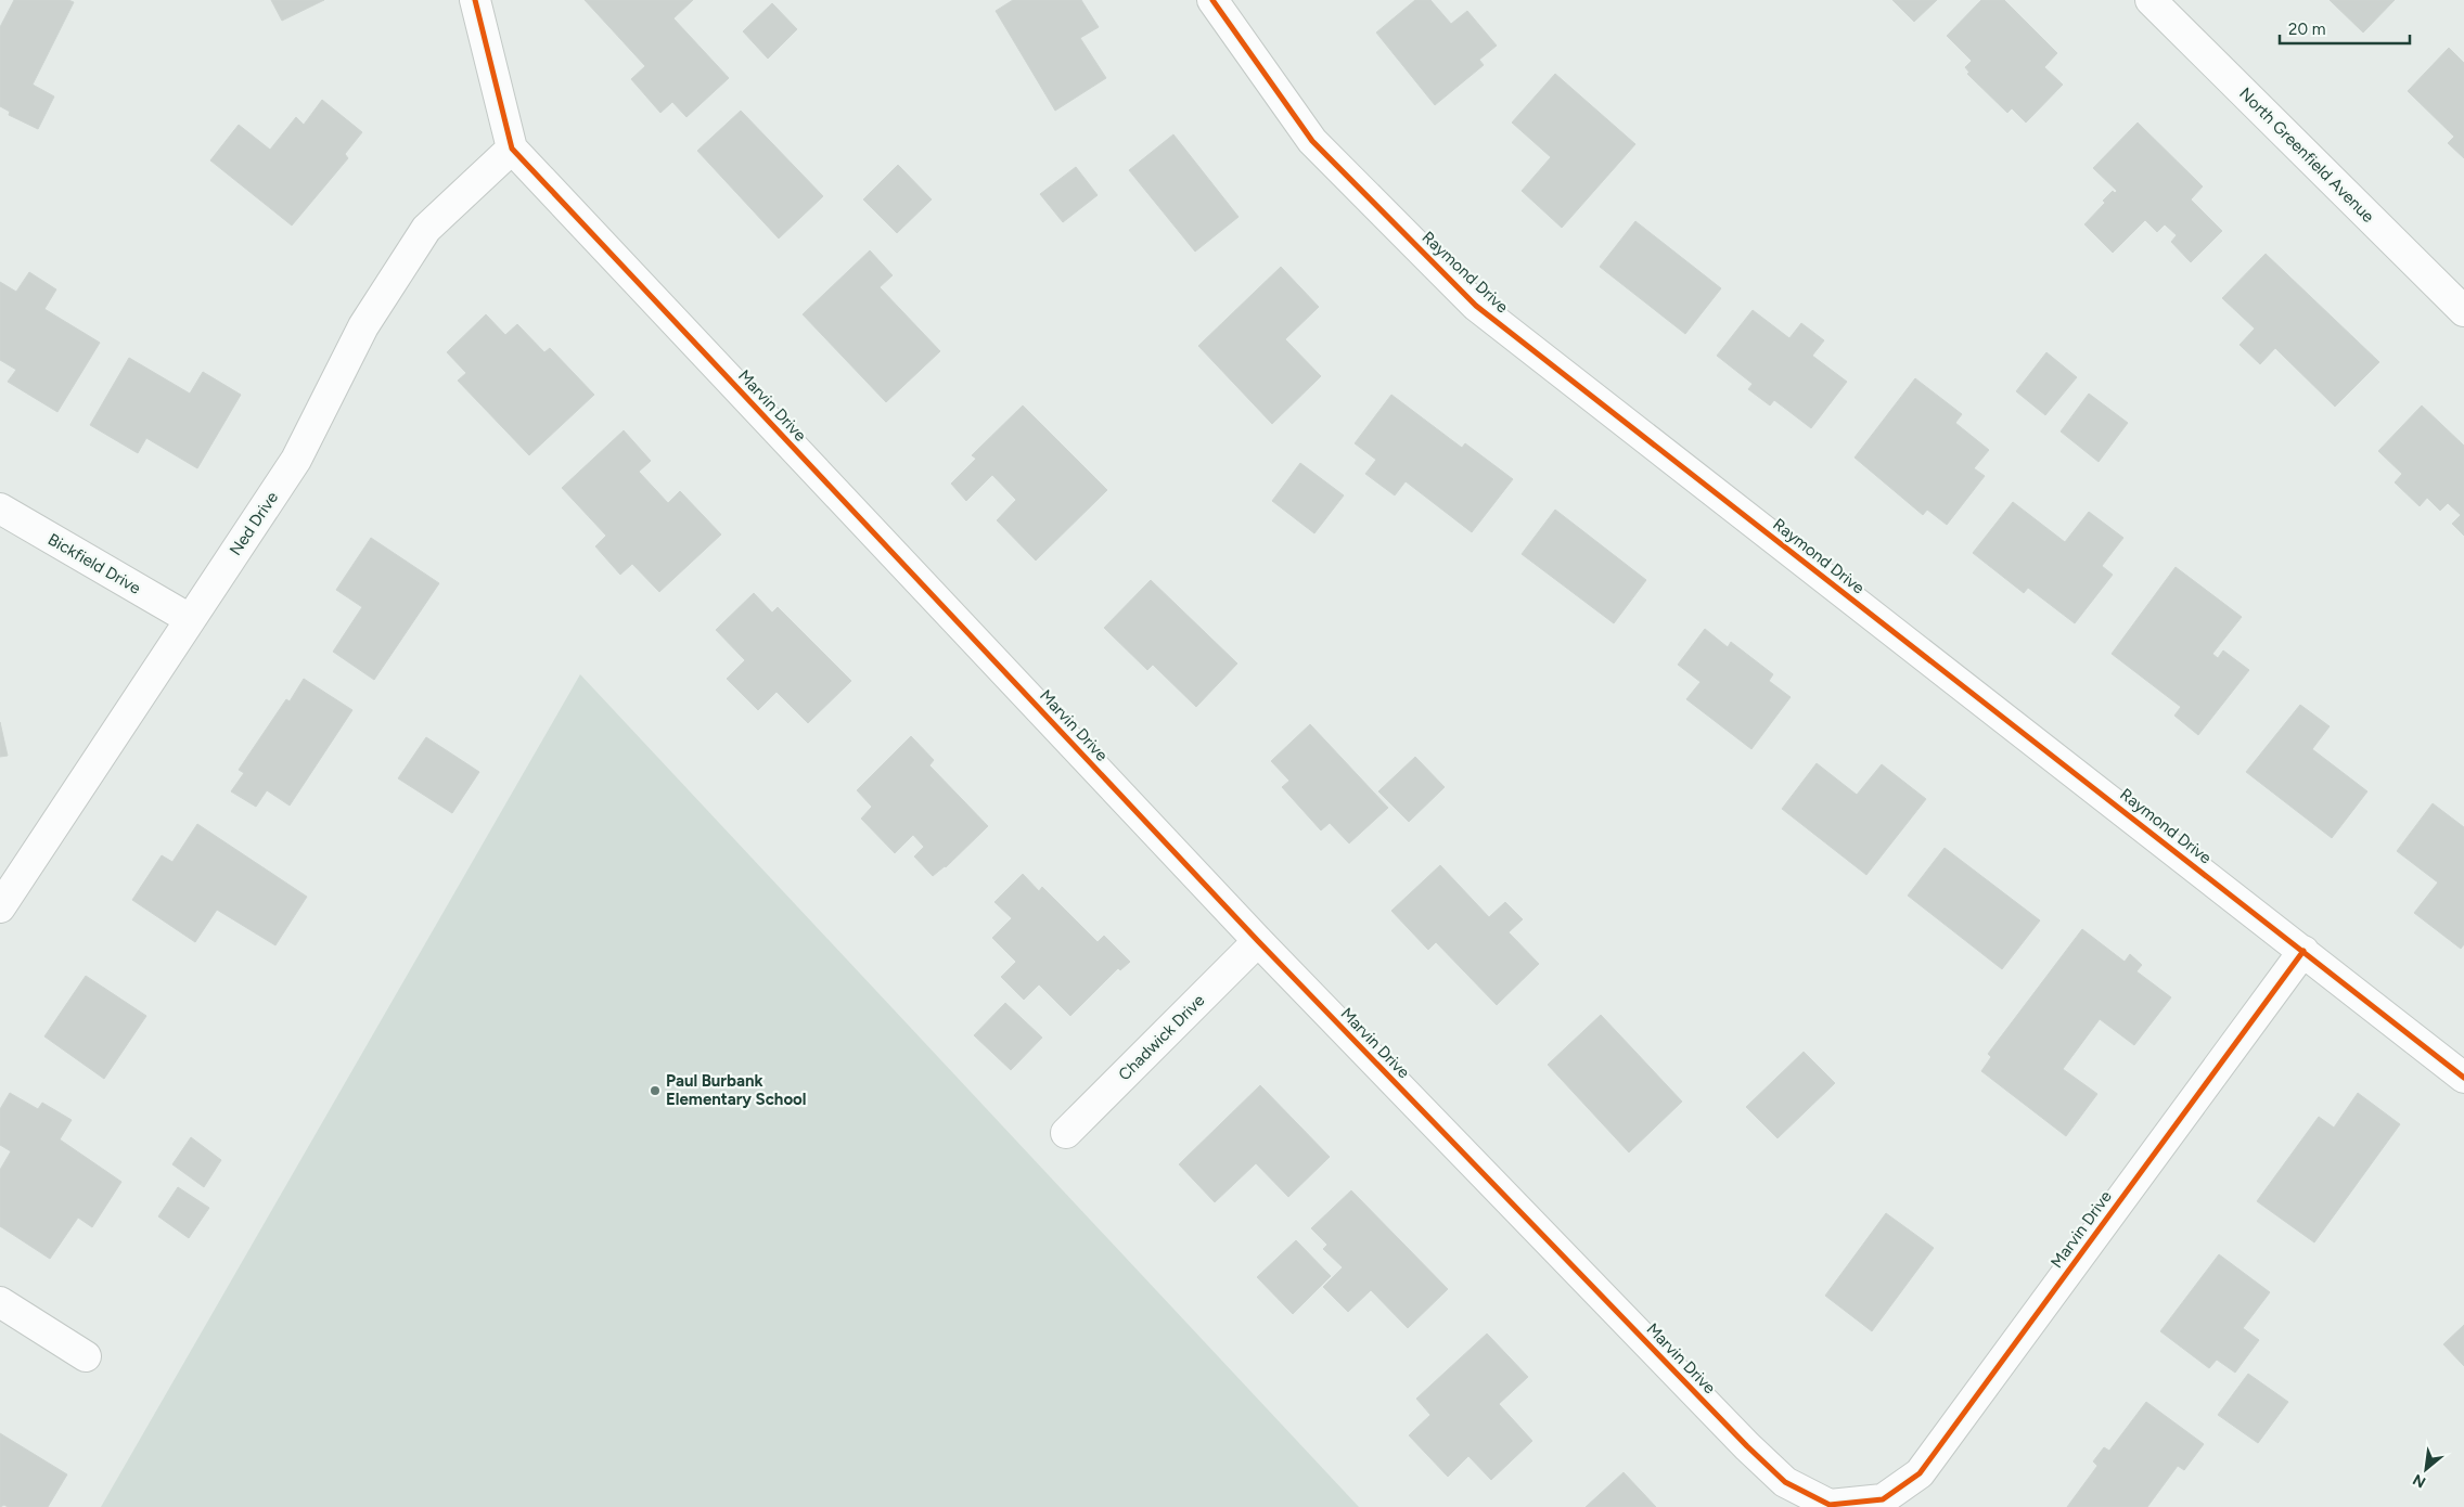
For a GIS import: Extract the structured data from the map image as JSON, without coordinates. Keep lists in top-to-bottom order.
{
  "streets": {
    "street": [
      "North Greenfield Avenue",
      "Raymond Drive",
      "Marvin Drive",
      "Ned Drive",
      "Bickfield Drive",
      "Chadwick Drive"
    ]
  },
  "crossings": [
    ["Raymond Drive", "Marvin Drive"],
    ["Marvin Drive", "Ned Drive"],
    ["Marvin Drive", "Chadwick Drive"],
    ["Ned Drive", "Bickfield Drive"]
  ],
  "places": ["Paul Burbank Elementary School"],
  "scale_bar": "20 m",
  "north": "bottom left"
}
